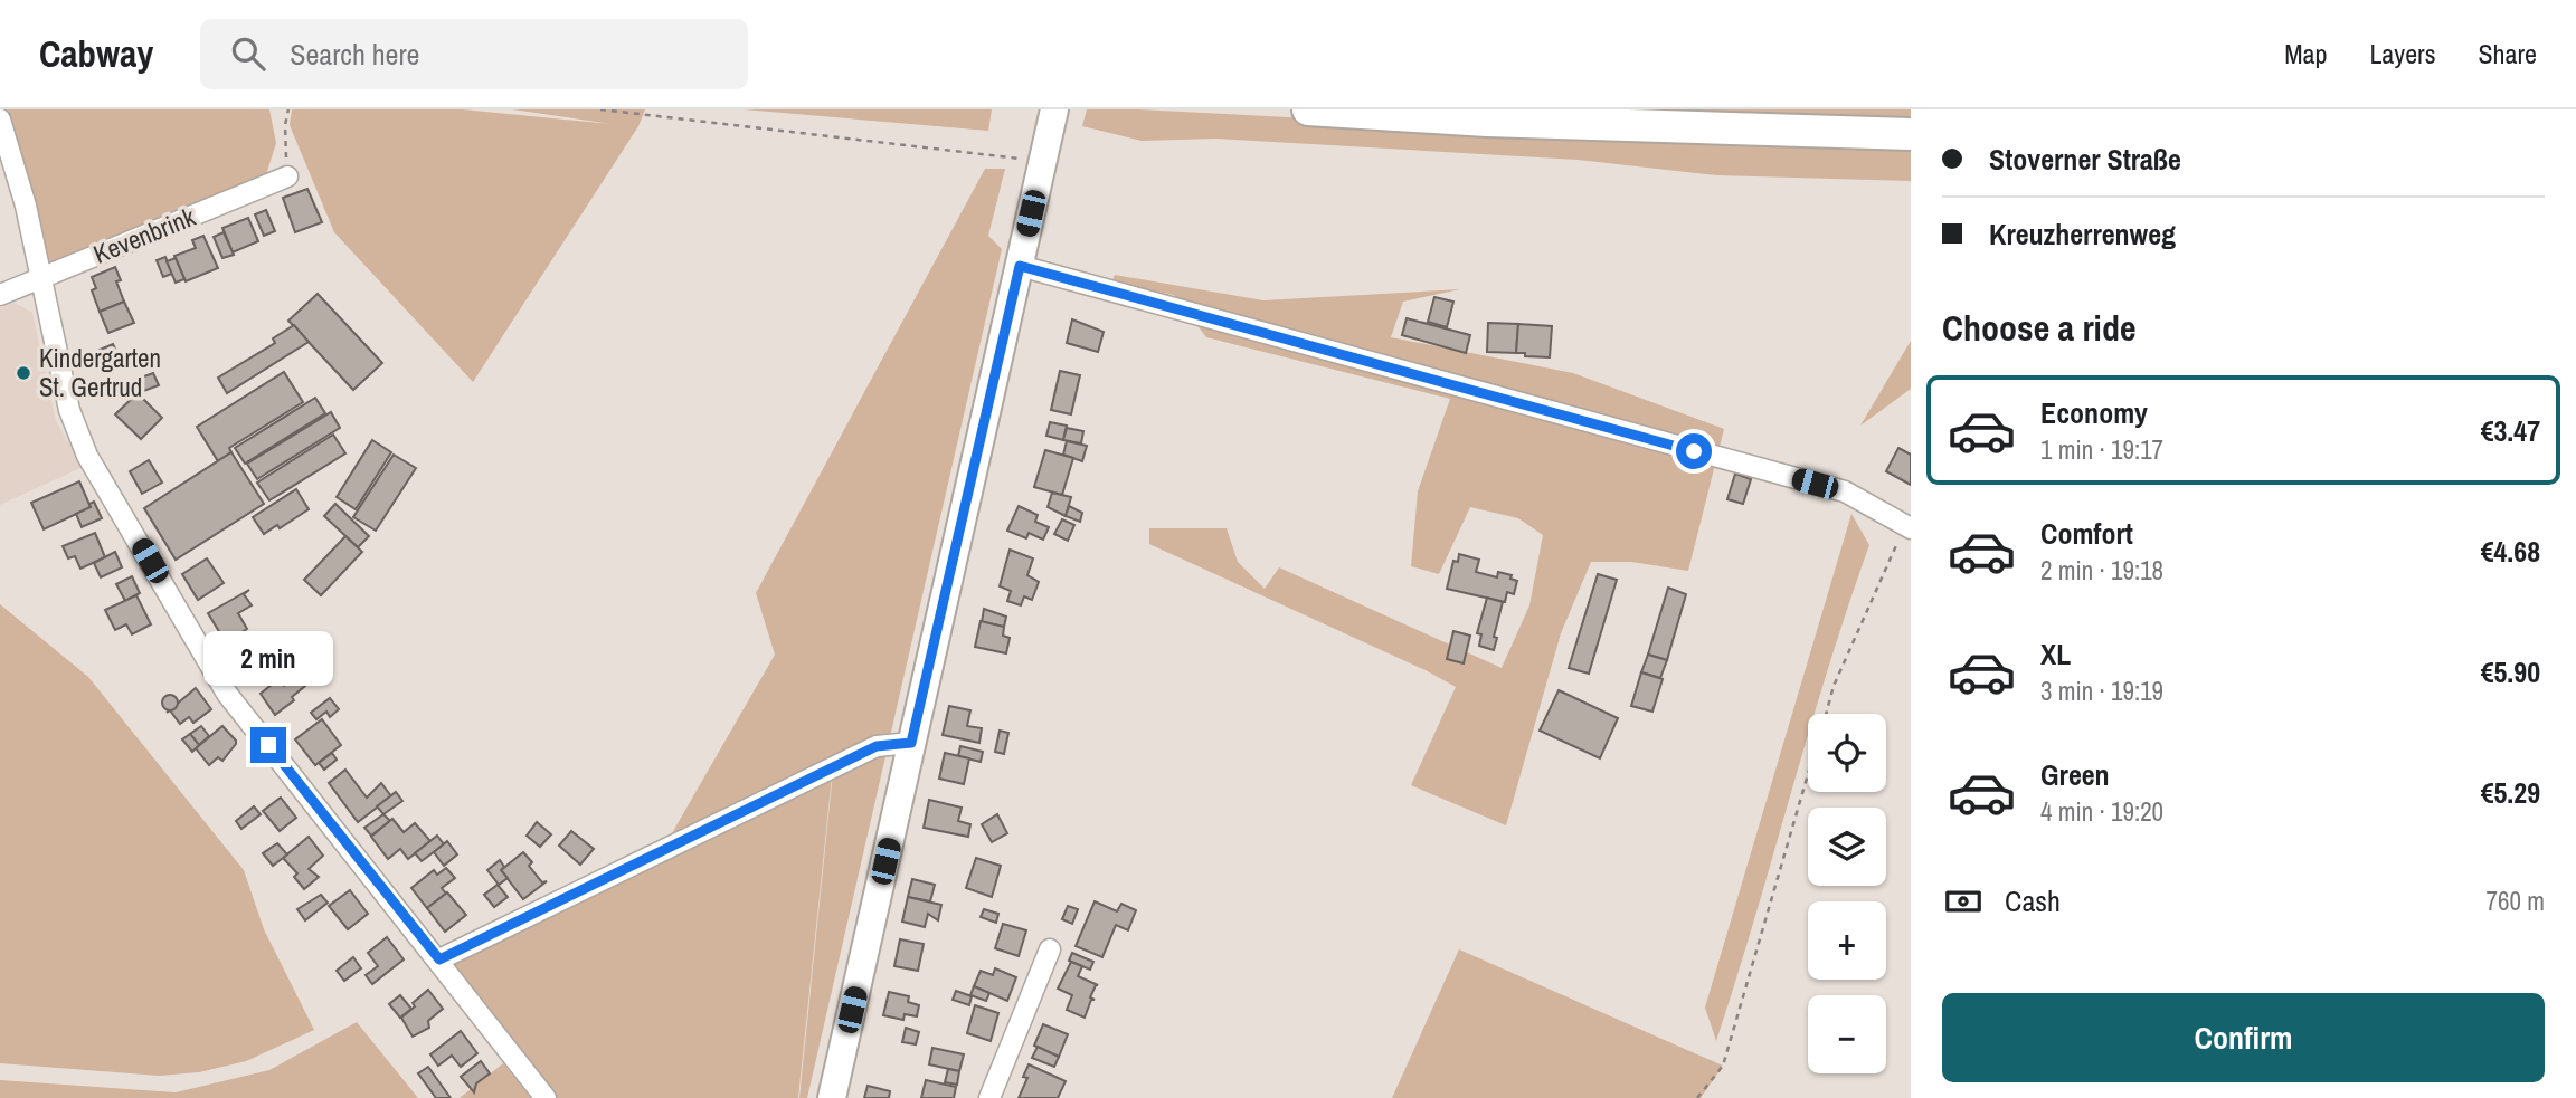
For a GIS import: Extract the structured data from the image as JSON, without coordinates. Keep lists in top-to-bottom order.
{
  "streets": {
    "street": ["Kevenbrink"]
  },
  "places": ["Kindergarten St. Gertrud"],
  "page": {
    "header": "Cabway",
    "search": "Search here",
    "nav": ["Map", "Layers", "Share"],
    "banner": ["Stoverner Straße", "Kreuzherrenweg"],
    "heading": "Choose a ride",
    "list": [
      {
        "name": "Economy",
        "note": "1 min · 19:17",
        "value": "€3.47"
      },
      {
        "name": "Comfort",
        "note": "2 min · 19:18",
        "value": "€4.68"
      },
      {
        "name": "XL",
        "note": "3 min · 19:19",
        "value": "€5.90"
      },
      {
        "name": "Green",
        "note": "4 min · 19:20",
        "value": "€5.29"
      }
    ],
    "bubble": "2 min",
    "map_buttons": ["+", "−"],
    "pay": ["Cash", "760 m"],
    "buttons": "Confirm"
  }
}
